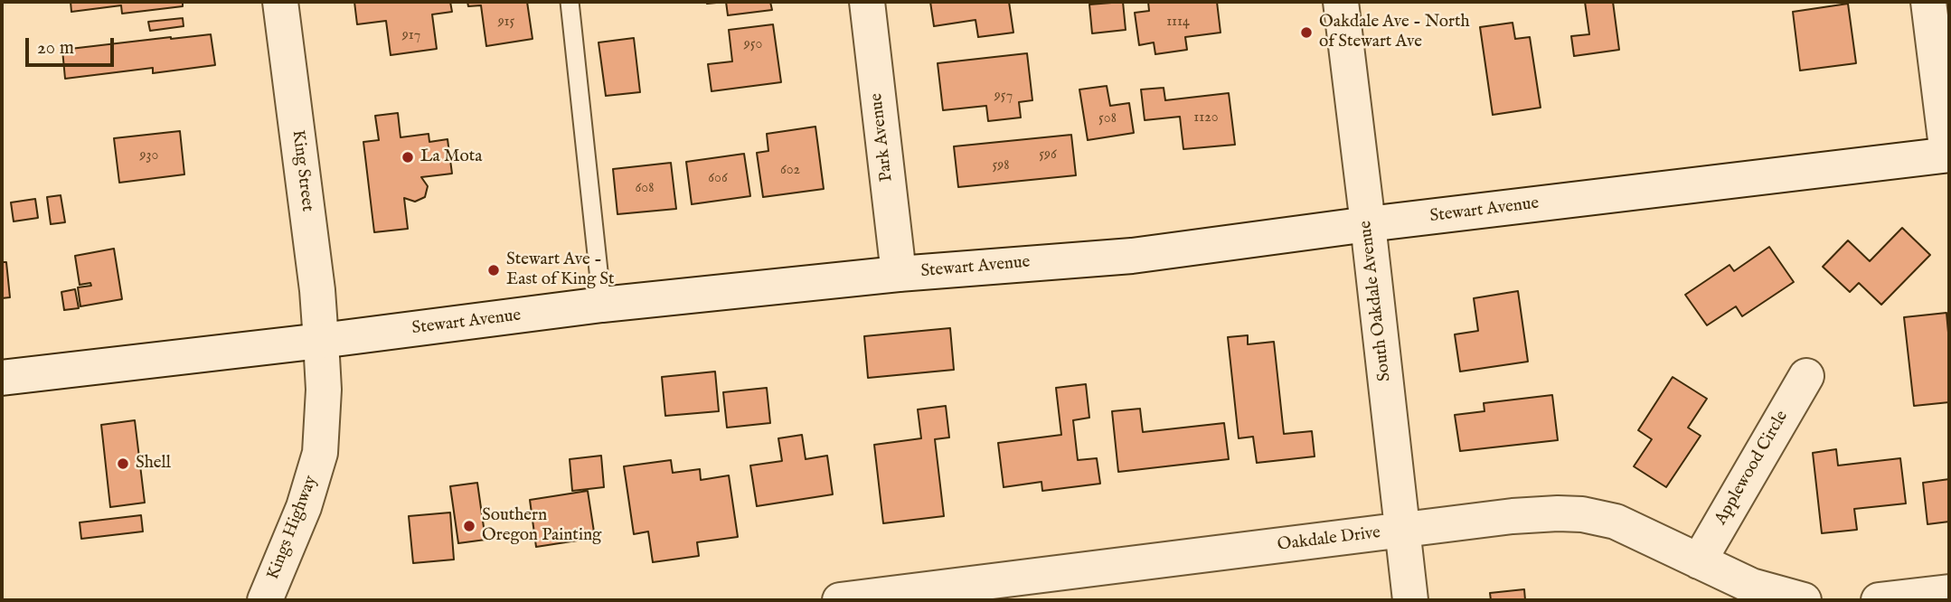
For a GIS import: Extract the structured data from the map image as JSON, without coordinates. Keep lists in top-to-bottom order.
{
  "streets": {
    "street": [
      "Park Avenue",
      "King Street",
      "Stewart Avenue",
      "South Oakdale Avenue",
      "Applewood Circle",
      "Kings Highway",
      "Oakdale Drive"
    ]
  },
  "crossings": [
    ["Park Avenue", "Stewart Avenue"],
    ["King Street", "Stewart Avenue"],
    ["King Street", "Kings Highway"],
    ["Stewart Avenue", "South Oakdale Avenue"],
    ["Stewart Avenue", "Kings Highway"],
    ["South Oakdale Avenue", "Oakdale Drive"],
    ["Applewood Circle", "Oakdale Drive"]
  ],
  "places": [
    "Oakdale Ave - North of Stewart Ave",
    "La Mota",
    "Stewart Ave - East of King St",
    "Shell",
    "Southern Oregon Painting"
  ],
  "house_numbers": [
    "915",
    "1114",
    "917",
    "950",
    "957",
    "1120",
    "508",
    "596",
    "930",
    "598",
    "602",
    "606",
    "608"
  ],
  "scale_bar": "20 m"
}
